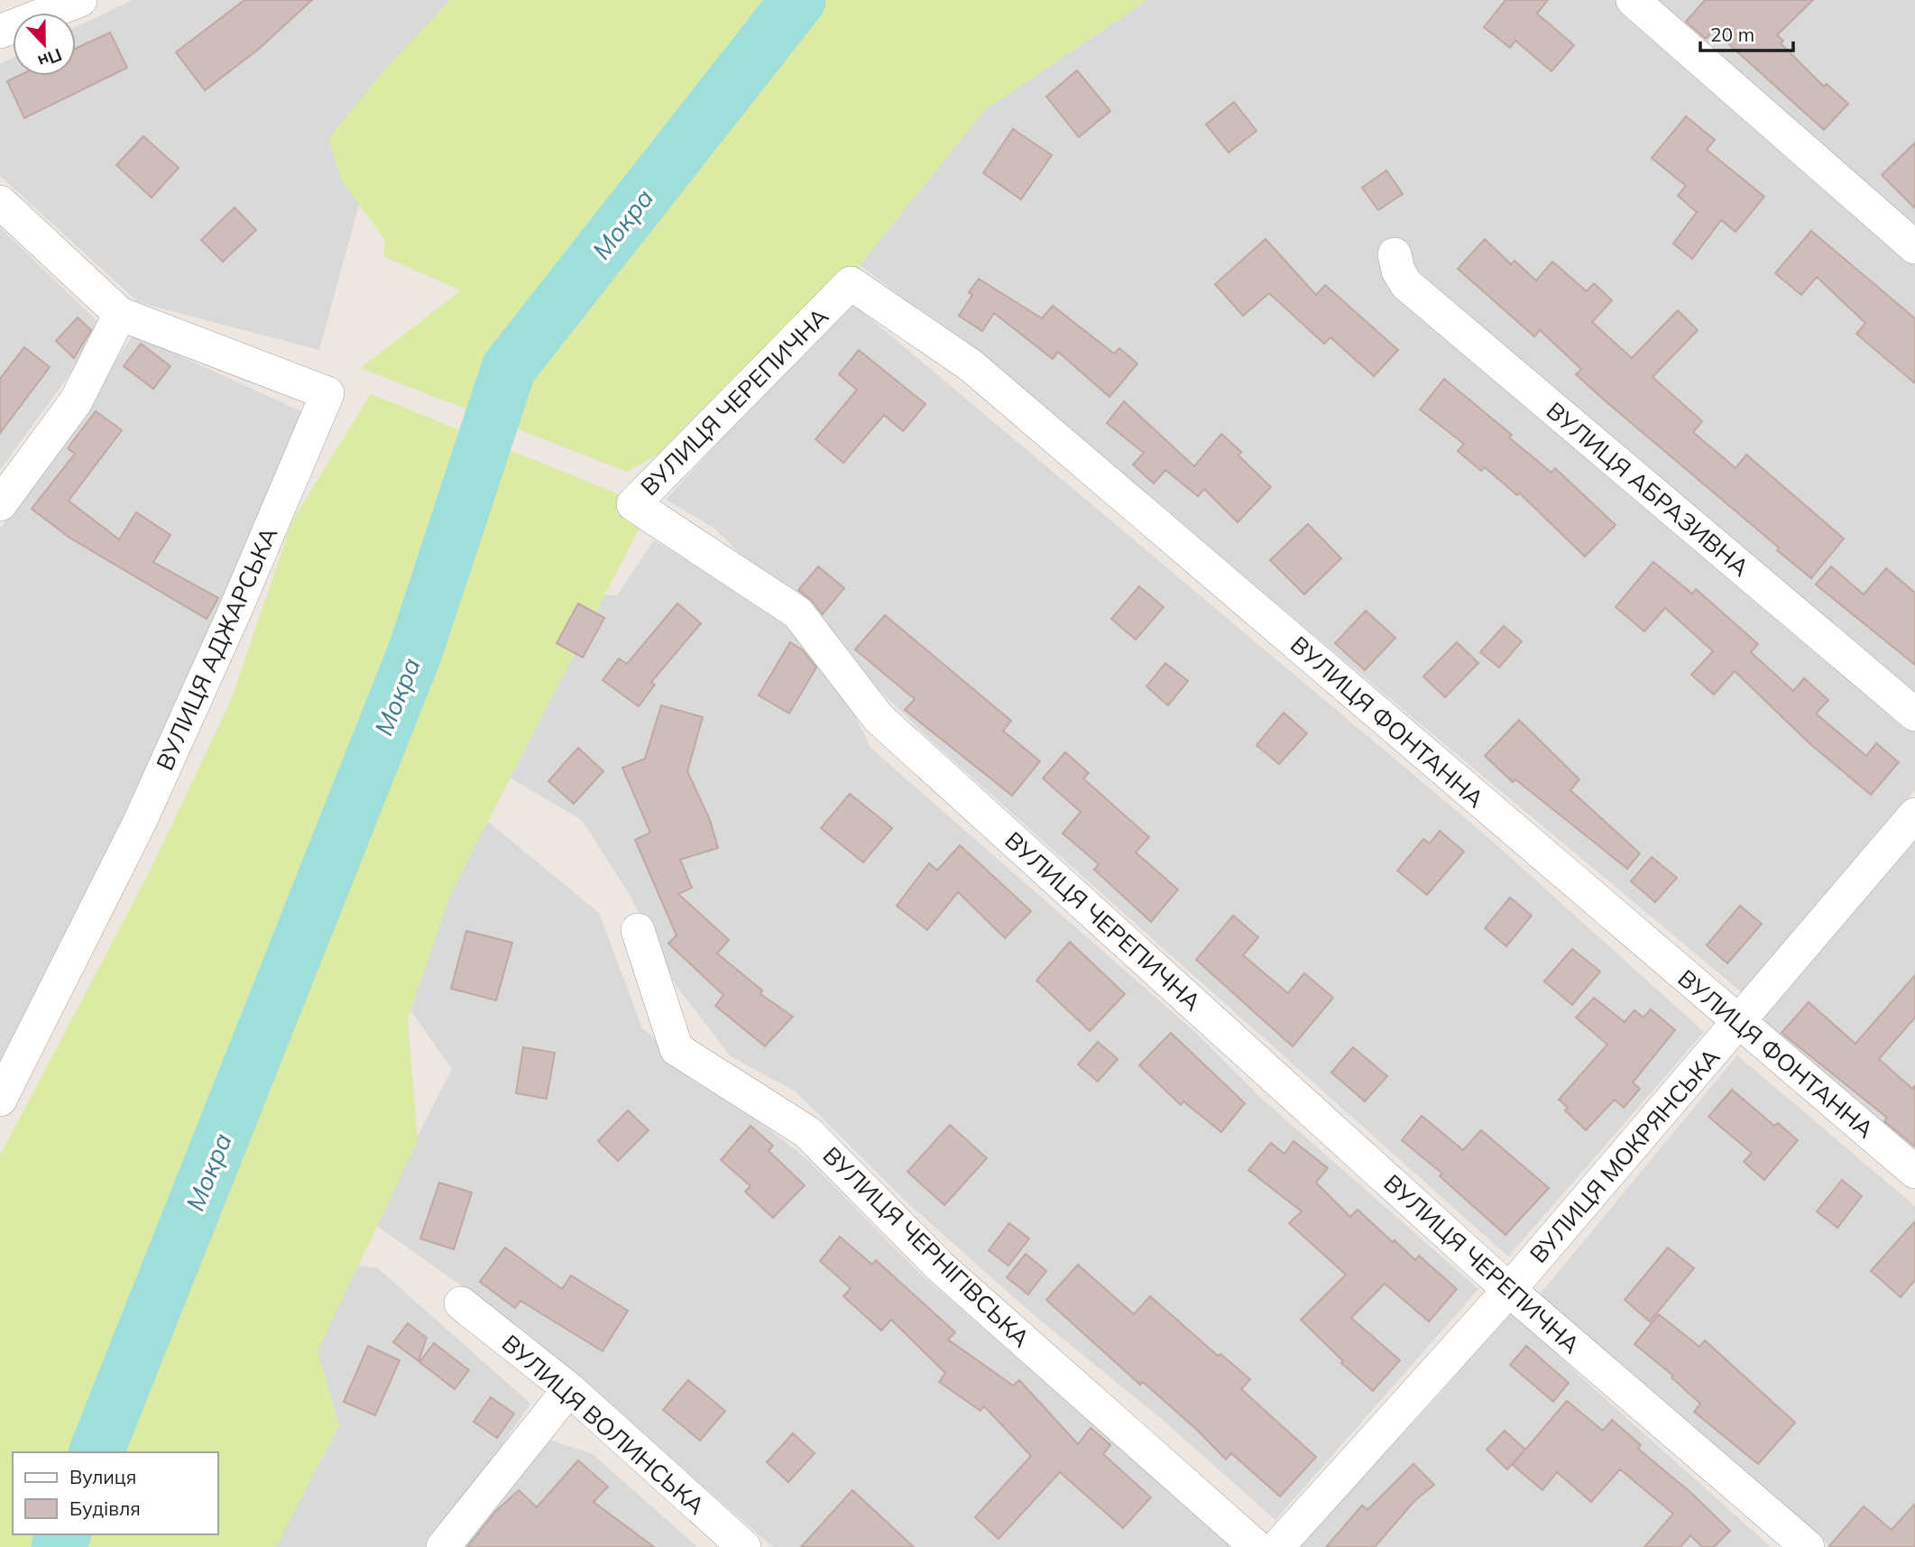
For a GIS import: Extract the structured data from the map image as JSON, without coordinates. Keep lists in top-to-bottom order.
{
  "streets": {
    "street": [
      "ВУЛИЦЯ ЧЕРЕПИЧНА",
      "ВУЛИЦЯ АБРАЗИВНА",
      "ВУЛИЦЯ АДЖАРСЬКА",
      "ВУЛИЦЯ ФОНТАННА",
      "ВУЛИЦЯ МОКРЯНСЬКА",
      "ВУЛИЦЯ ЧЕРНІГІВСЬКА",
      "ВУЛИЦЯ ВОЛИНСЬКА"
    ]
  },
  "crossings": [
    ["ВУЛИЦЯ ЧЕРЕПИЧНА", "ВУЛИЦЯ ФОНТАННА"],
    ["ВУЛИЦЯ ЧЕРЕПИЧНА", "ВУЛИЦЯ МОКРЯНСЬКА"],
    ["ВУЛИЦЯ ФОНТАННА", "ВУЛИЦЯ МОКРЯНСЬКА"]
  ],
  "water": ["Мокра"],
  "legend": ["Вулиця", "Будівля"],
  "scale_bar": "20 m",
  "north": "bottom"
}
